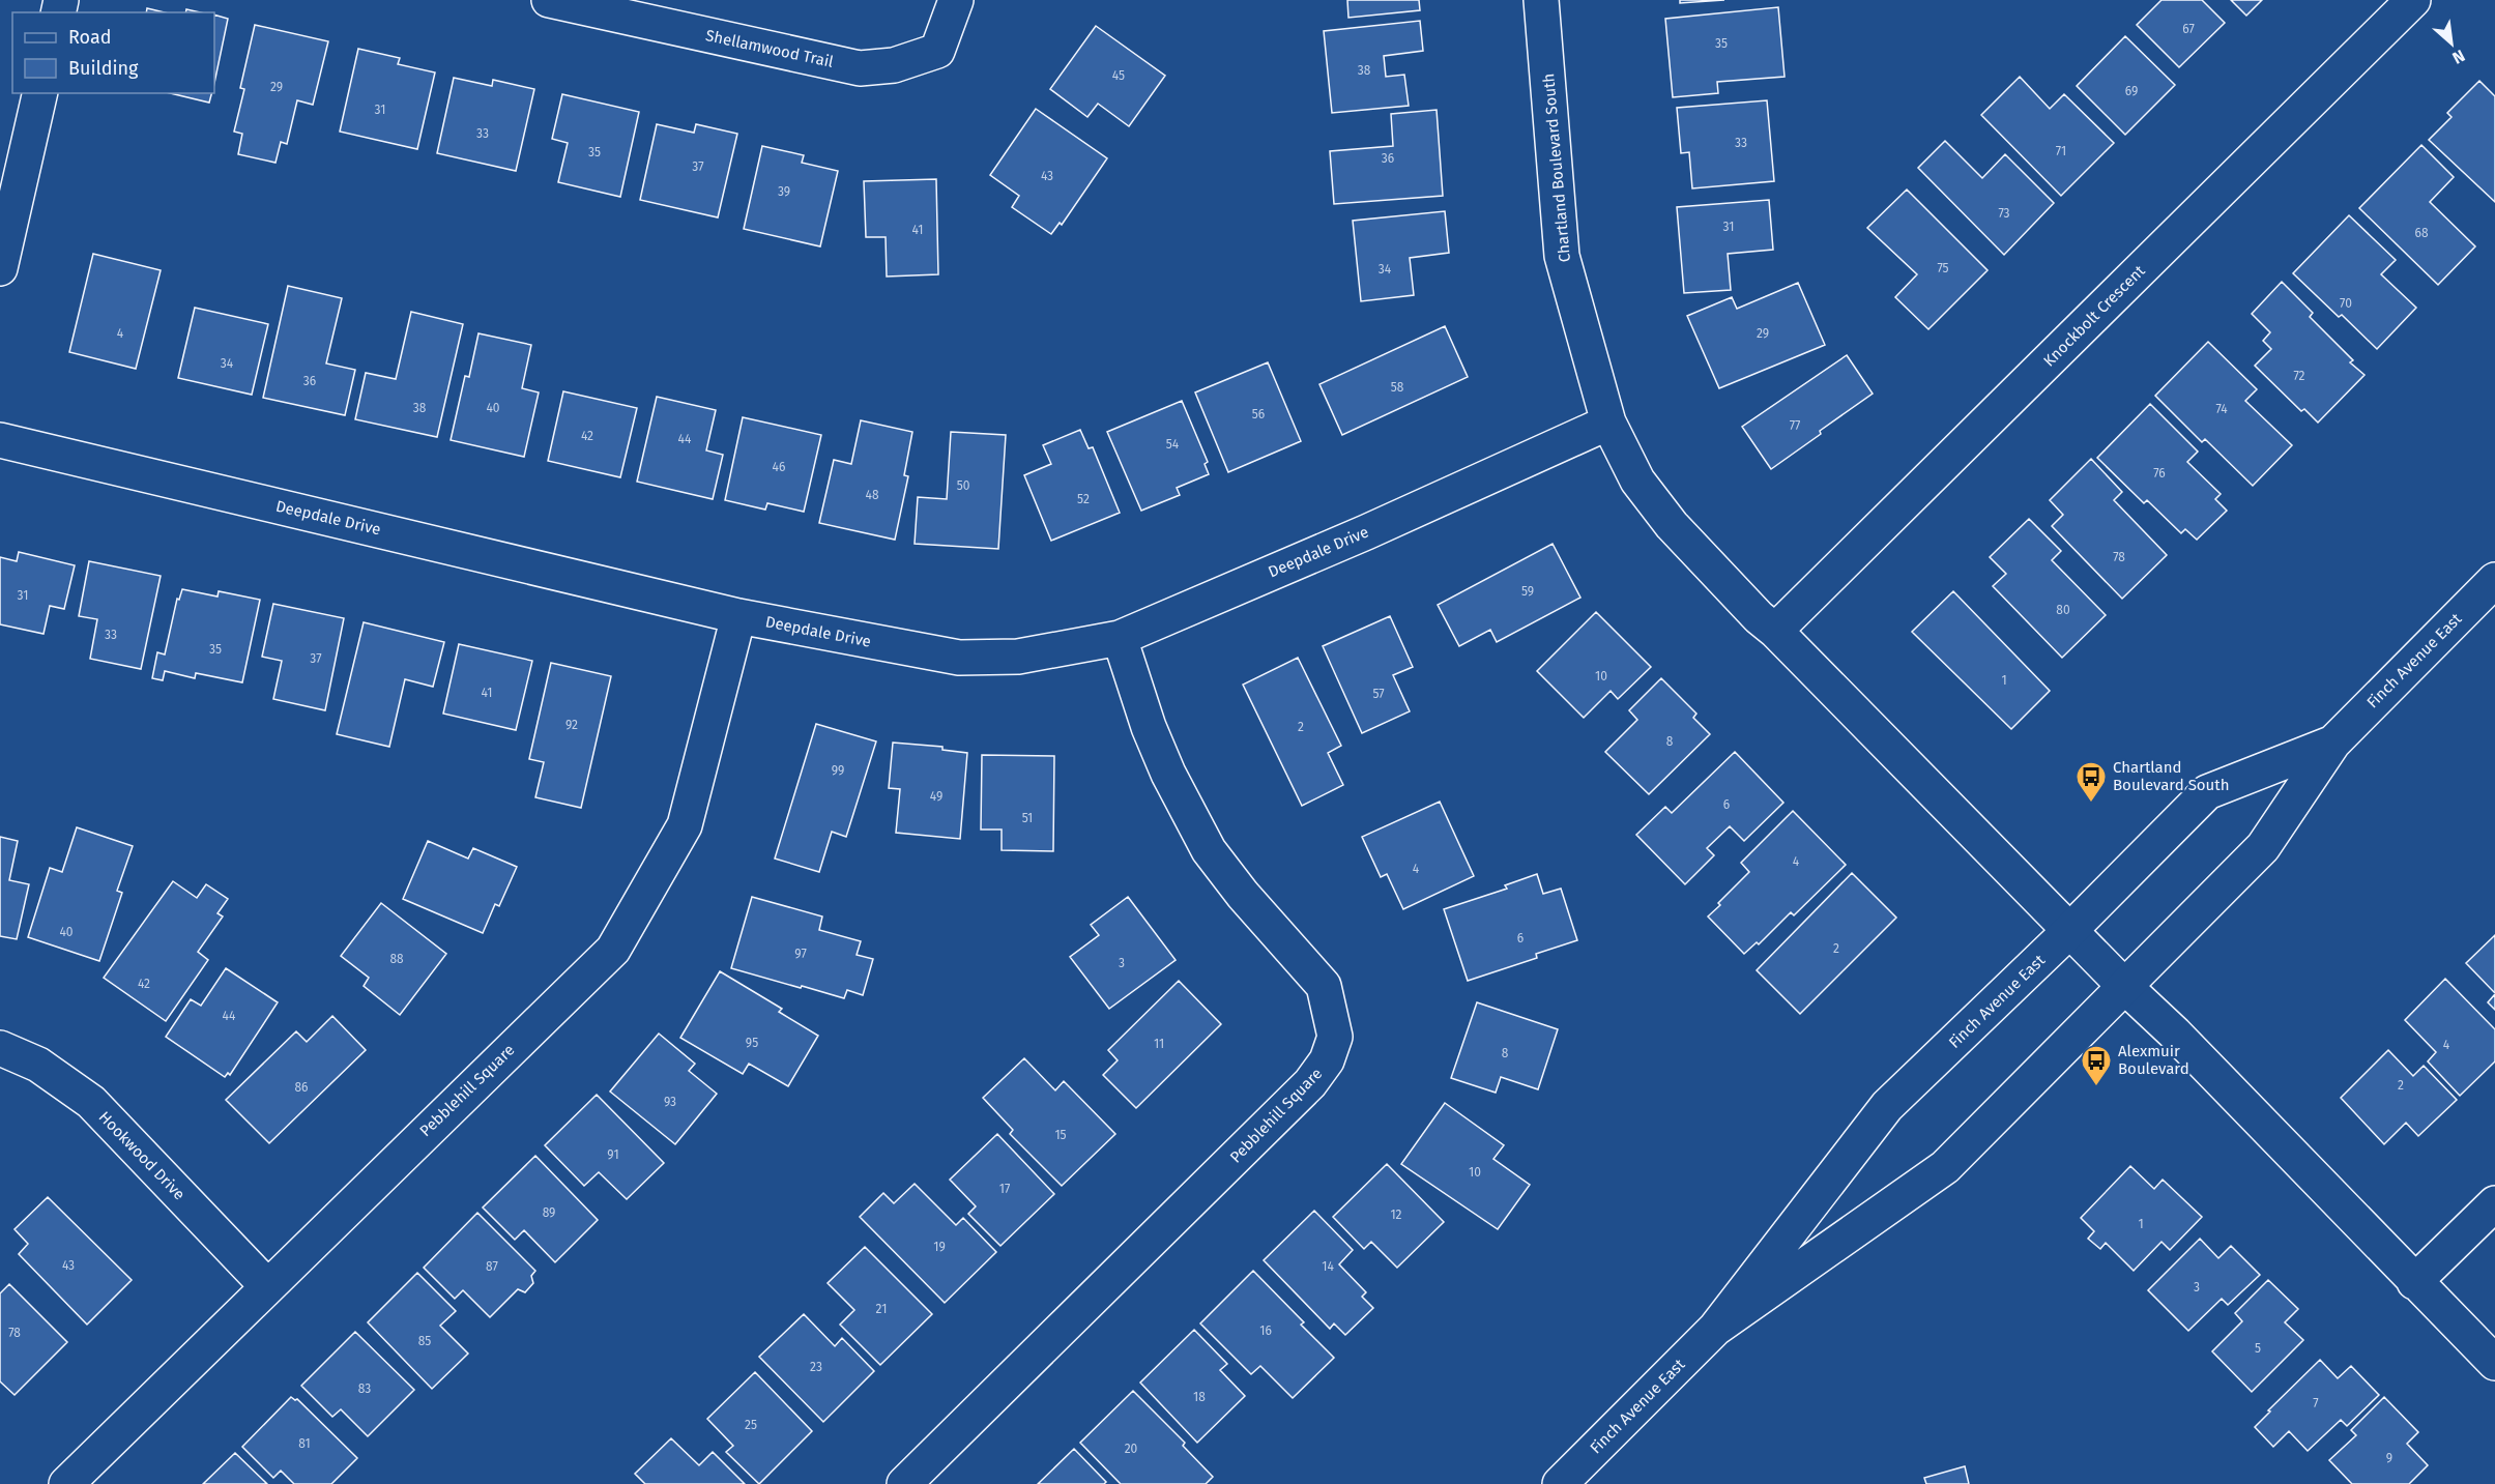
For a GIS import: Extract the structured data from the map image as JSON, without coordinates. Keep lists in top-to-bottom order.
{
  "streets": {
    "street": [
      "Shellamwood Trail",
      "Chartland Boulevard South",
      "Knockbolt Crescent",
      "Deepdale Drive",
      "Finch Avenue East",
      "Pebblehill Square",
      "Hookwood Drive"
    ]
  },
  "crossings": [
    ["Chartland Boulevard South", "Knockbolt Crescent"],
    ["Chartland Boulevard South", "Deepdale Drive"],
    ["Chartland Boulevard South", "Finch Avenue East"],
    ["Deepdale Drive", "Pebblehill Square"],
    ["Pebblehill Square", "Hookwood Drive"]
  ],
  "places": {
    "bus stop": ["Chartland Boulevard South", "Alexmuir Boulevard"]
  },
  "house_numbers": [
    "67",
    "35",
    "38",
    "45",
    "29",
    "69",
    "31",
    "33",
    "33",
    "71",
    "35",
    "36",
    "37",
    "43",
    "39",
    "73",
    "31",
    "41",
    "68",
    "75",
    "34",
    "70",
    "4",
    "29",
    "34",
    "72",
    "36",
    "58",
    "38",
    "40",
    "74",
    "56",
    "77",
    "42",
    "44",
    "54",
    "46",
    "76",
    "50",
    "48",
    "52",
    "78",
    "59",
    "31",
    "80",
    "33",
    "35",
    "37",
    "10",
    "1",
    "41",
    "57",
    "92",
    "2",
    "8",
    "99",
    "49",
    "6",
    "51",
    "4",
    "4",
    "40",
    "6",
    "2",
    "97",
    "88",
    "3",
    "42",
    "44",
    "95",
    "11",
    "4",
    "8",
    "2",
    "86",
    "93",
    "15",
    "91",
    "10",
    "17",
    "89",
    "12",
    "1",
    "19",
    "43",
    "87",
    "14",
    "3",
    "21",
    "16",
    "78",
    "85",
    "5",
    "23",
    "83",
    "18",
    "7",
    "25",
    "81",
    "20",
    "9"
  ],
  "legend": ["Road", "Building"],
  "north": "bottom right"
}
